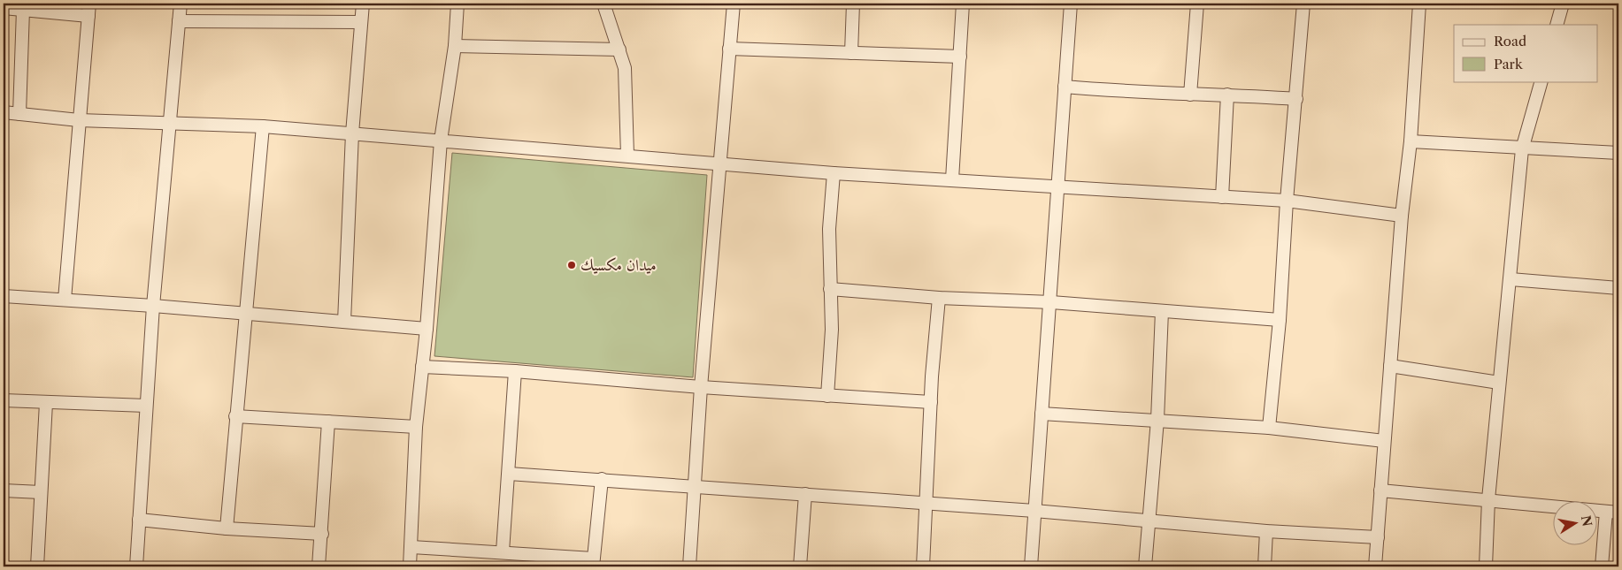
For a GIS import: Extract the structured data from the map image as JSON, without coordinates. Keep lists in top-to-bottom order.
{
  "places": ["ميدان مكسيك"],
  "legend": ["Road", "Park"],
  "north": "right"
}
